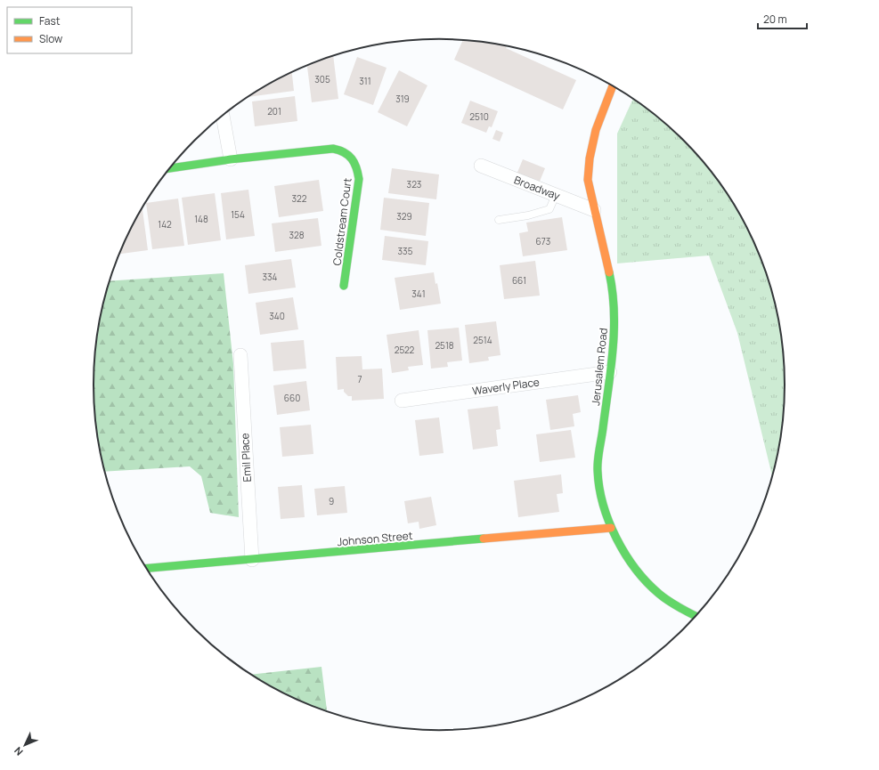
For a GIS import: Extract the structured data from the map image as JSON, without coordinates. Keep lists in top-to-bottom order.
{
  "streets": {
    "street": [
      "Broadway",
      "Coldstream Court",
      "Jerusalem Road",
      "Waverly Place",
      "Emil Place",
      "Johnson Street"
    ]
  },
  "crossings": [
    ["Broadway", "Jerusalem Road"],
    ["Jerusalem Road", "Waverly Place"],
    ["Jerusalem Road", "Johnson Street"],
    ["Emil Place", "Johnson Street"]
  ],
  "house_numbers": [
    "305",
    "311",
    "319",
    "201",
    "2510",
    "323",
    "322",
    "154",
    "329",
    "148",
    "142",
    "328",
    "673",
    "335",
    "334",
    "661",
    "341",
    "340",
    "2514",
    "2518",
    "2522",
    "7",
    "660",
    "9"
  ],
  "legend": ["Fast", "Slow"],
  "scale_bar": "20 m",
  "north": "bottom left"
}
